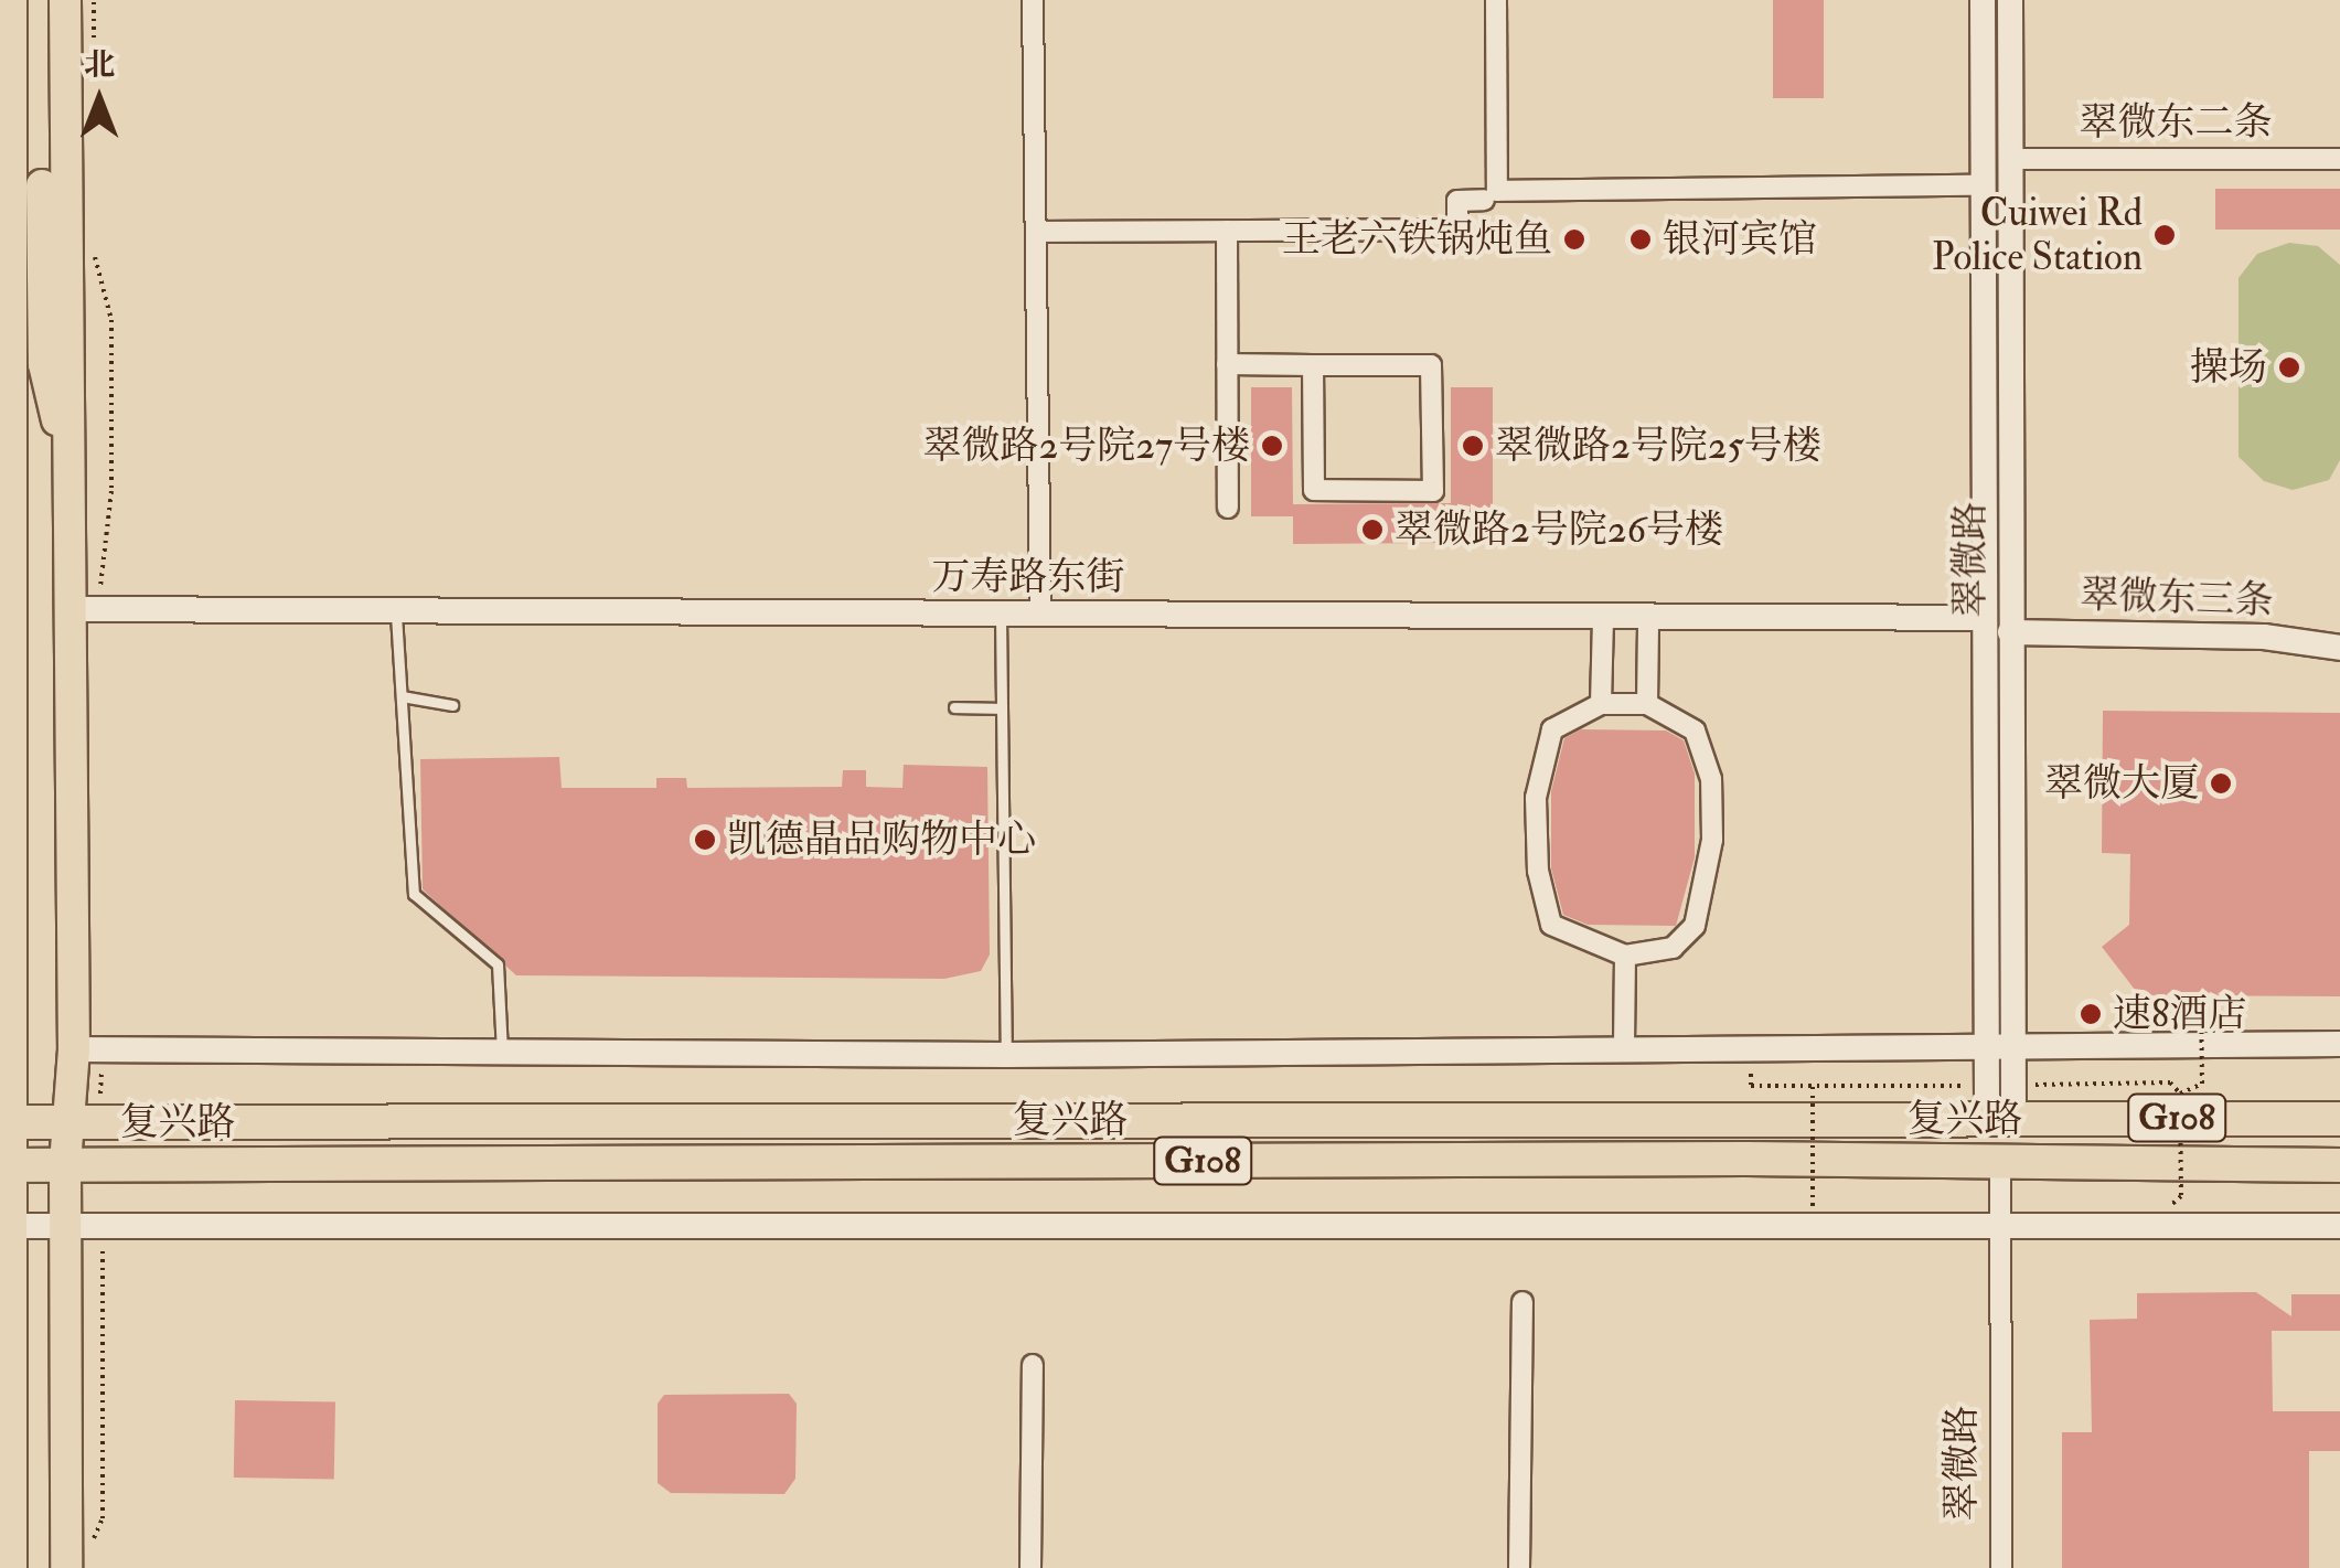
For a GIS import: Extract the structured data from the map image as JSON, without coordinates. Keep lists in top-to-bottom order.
{
  "streets": {
    "highway": ["G108", "复兴路"],
    "street": [
      "翠微东二条",
      "翠微路",
      "万寿路东街",
      "翠微东三条"
    ]
  },
  "crossings": [
    ["翠微东二条", "翠微路"],
    ["翠微路", "万寿路东街"],
    ["翠微路", "翠微东三条"],
    ["翠微路", "复兴路"]
  ],
  "places": [
    "Cuiwei Rd Police Station",
    "王老六铁锅炖鱼",
    "银河宾馆",
    "操场",
    "翠微路2号院27号楼",
    "翠微路2号院25号楼",
    "翠微路2号院26号楼",
    "翠微大厦",
    "凯德晶品购物中心",
    "速8酒店"
  ],
  "north": "top"
}
